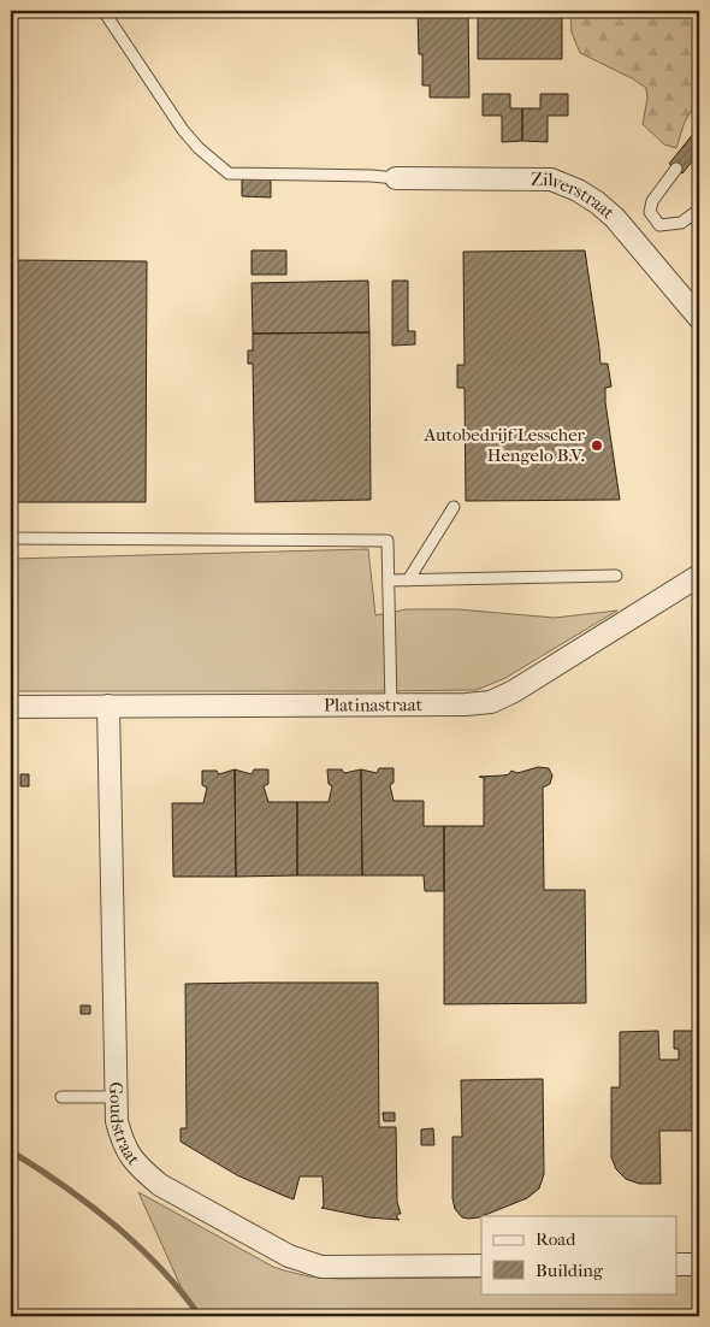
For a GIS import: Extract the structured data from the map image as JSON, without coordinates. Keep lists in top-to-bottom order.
{
  "streets": {
    "street": ["Zilverstraat", "Platinastraat", "Goudstraat"]
  },
  "crossings": [
    ["Platinastraat", "Goudstraat"]
  ],
  "places": ["Autobedrijf Lesscher Hengelo B.V."],
  "legend": ["Road", "Building"]
}
